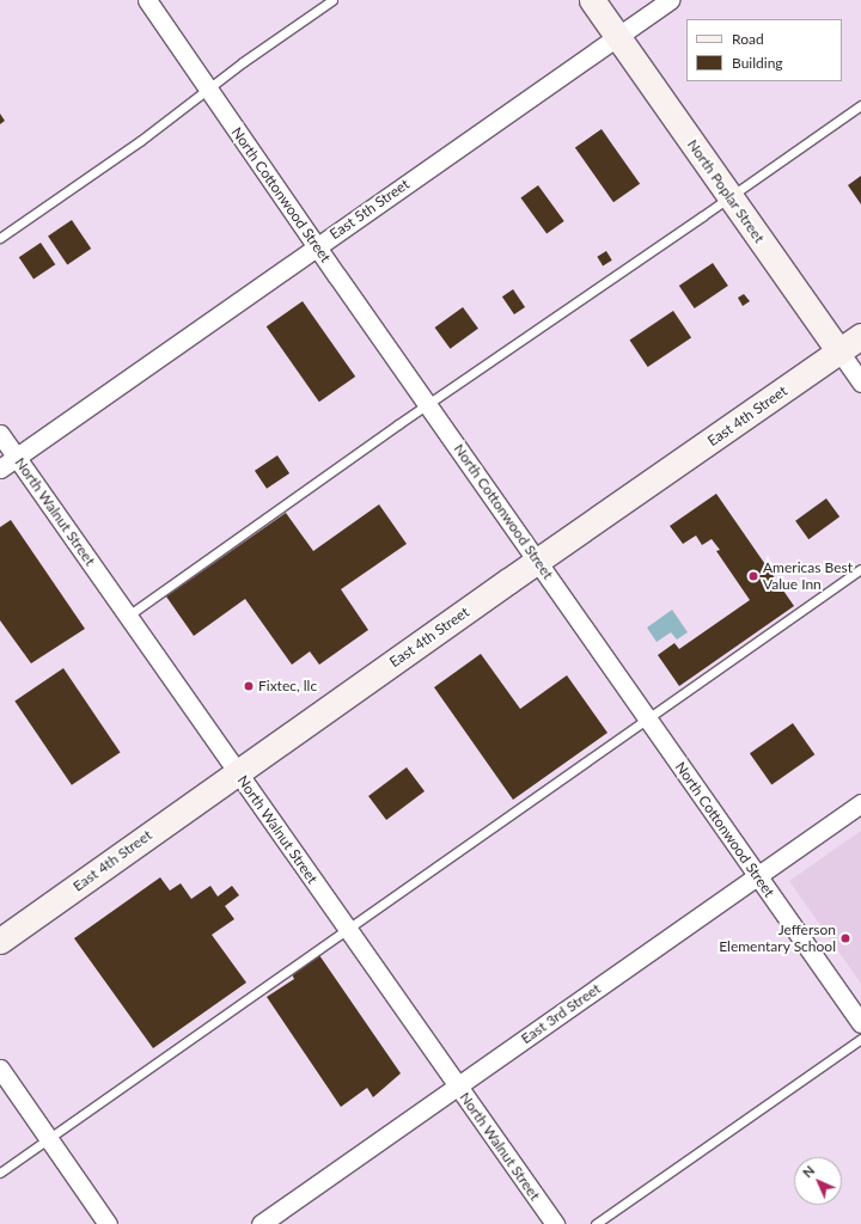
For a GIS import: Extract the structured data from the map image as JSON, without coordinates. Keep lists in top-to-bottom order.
{
  "streets": {
    "main road": ["North Poplar Street", "East 4th Street"],
    "street": [
      "North Cottonwood Street",
      "East 5th Street",
      "North Walnut Street",
      "East 3rd Street"
    ]
  },
  "crossings": [
    ["North Poplar Street", "East 5th Street"],
    ["North Poplar Street", "East 4th Street"],
    ["North Cottonwood Street", "East 5th Street"],
    ["North Cottonwood Street", "East 4th Street"],
    ["North Cottonwood Street", "East 3rd Street"],
    ["East 5th Street", "North Walnut Street"],
    ["East 4th Street", "North Walnut Street"],
    ["North Walnut Street", "East 3rd Street"]
  ],
  "places": ["Americas Best Value Inn", "Fixtec, llc", "Jefferson Elementary School"],
  "legend": ["Road", "Building"],
  "north": "top left"
}
